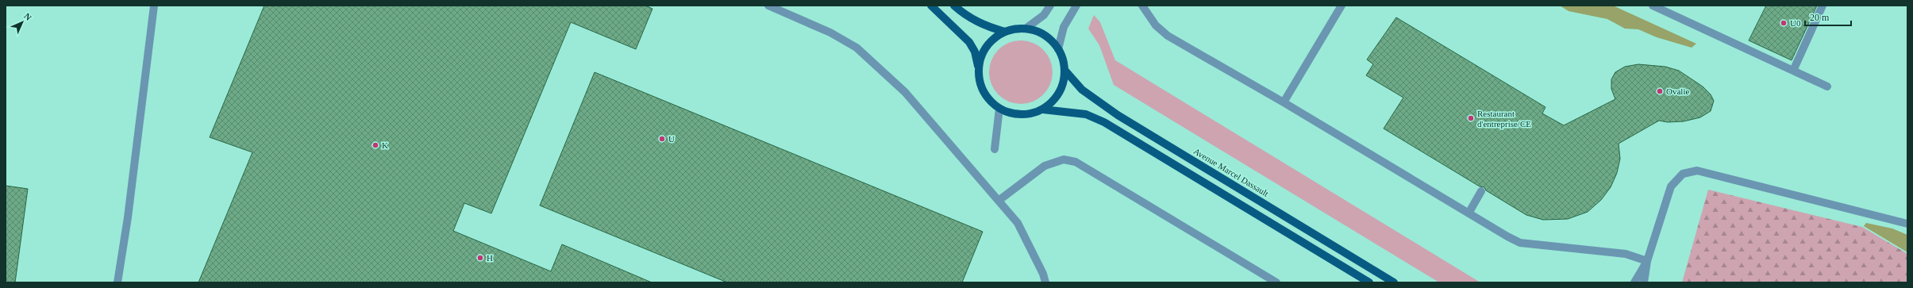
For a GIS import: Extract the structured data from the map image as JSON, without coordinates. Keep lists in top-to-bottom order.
{
  "streets": {
    "main road": ["Avenue Marcel Dassault"]
  },
  "places": [
    "U0",
    "Ovalie",
    "Restaurant d'entreprise/CE",
    "U",
    "K",
    "H"
  ],
  "scale_bar": "20 m",
  "north": "top right"
}
